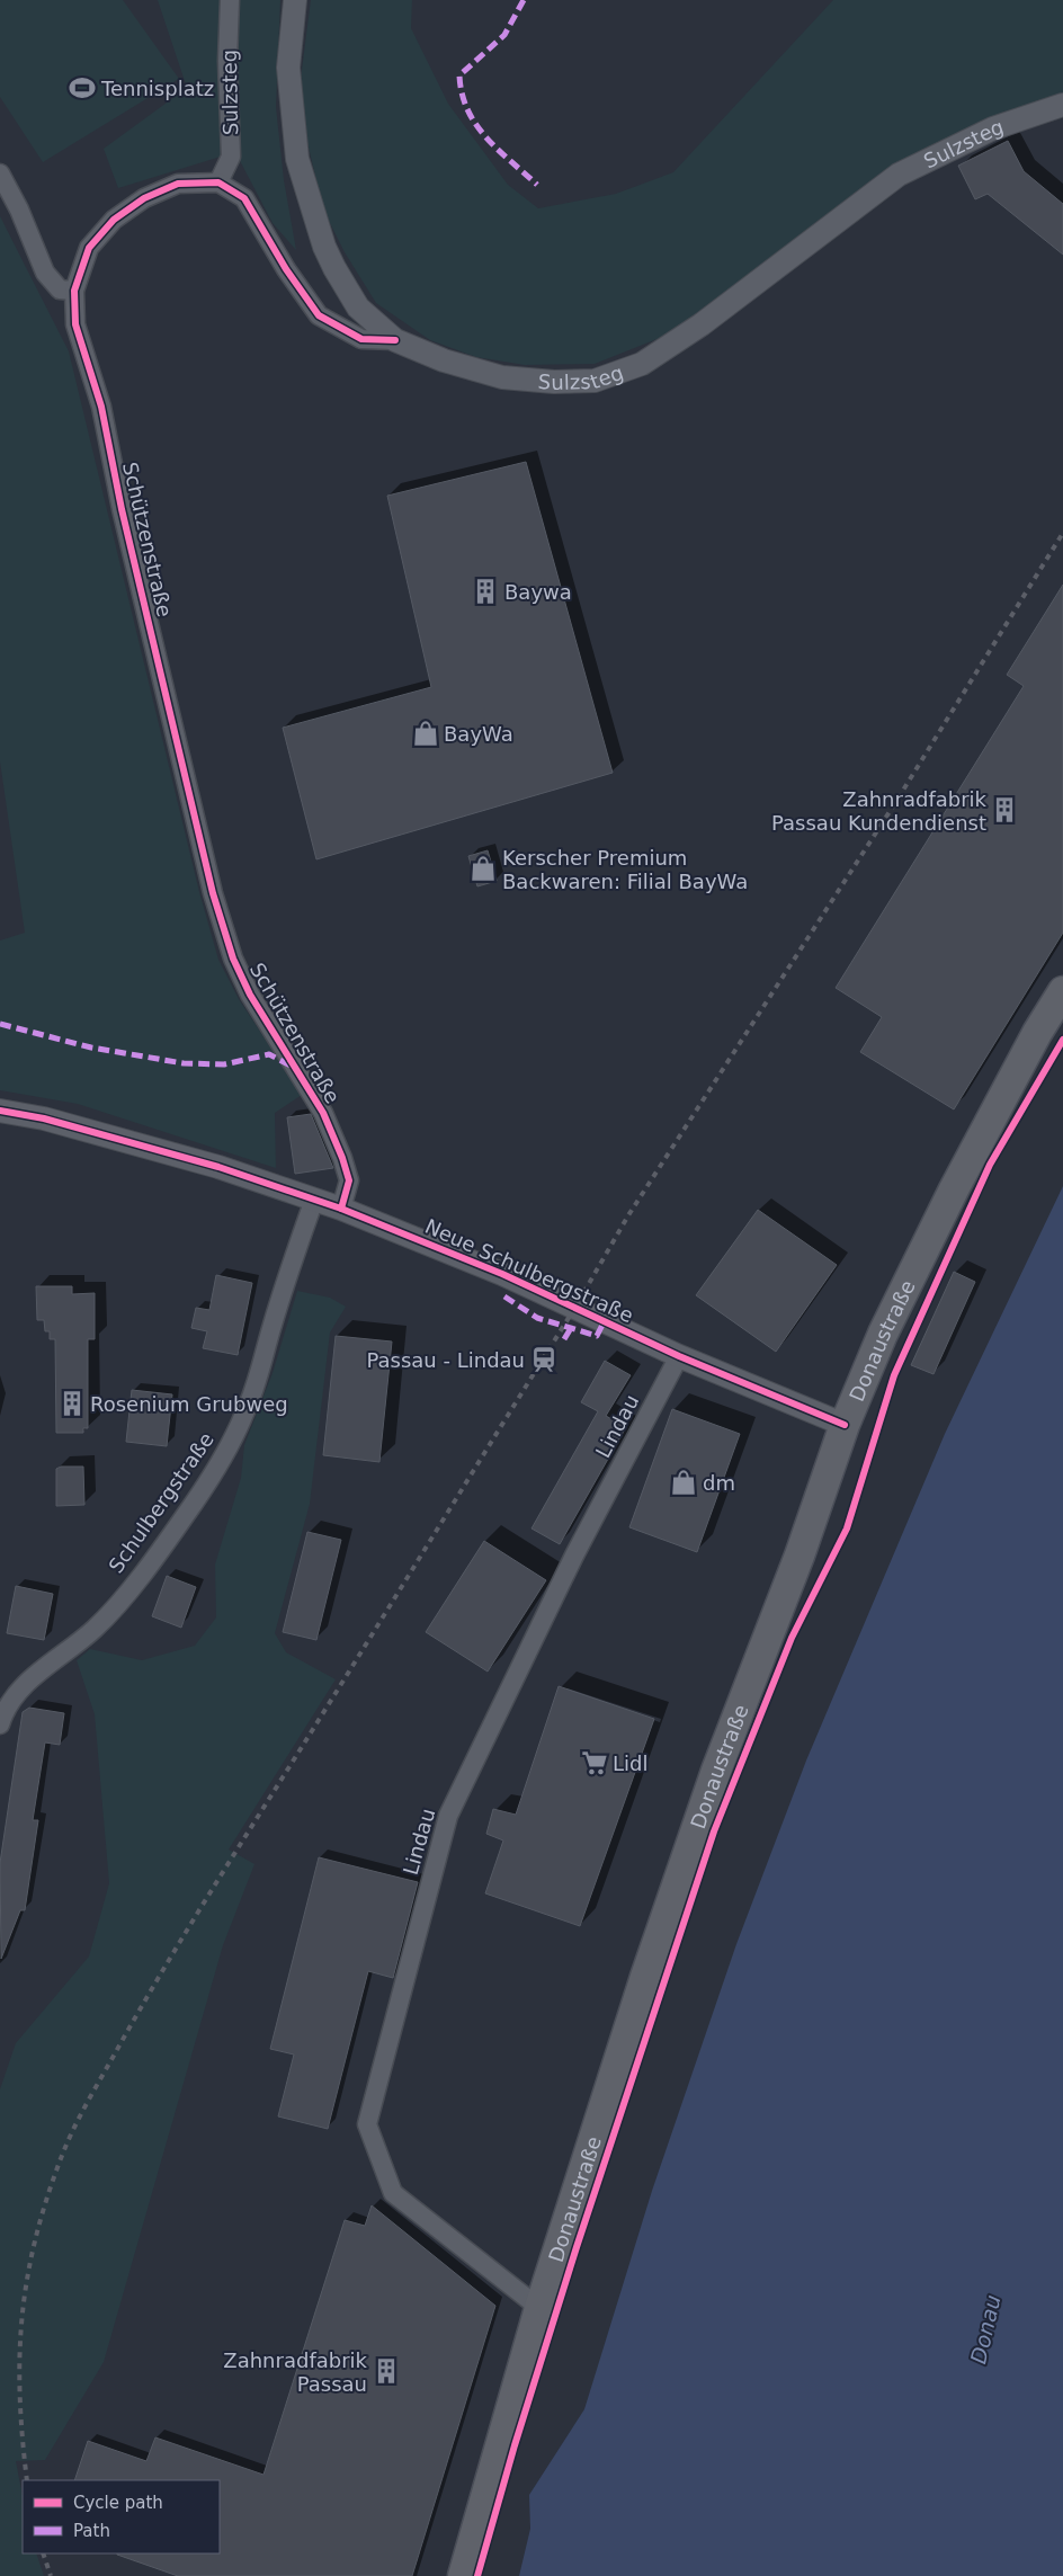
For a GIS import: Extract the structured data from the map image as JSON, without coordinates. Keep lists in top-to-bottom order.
{
  "streets": {
    "main road": ["Donaustraße"],
    "street": [
      "Sulzsteg",
      "Schützenstraße",
      "Neue Schulbergstraße",
      "Lindau",
      "Schulbergstraße"
    ]
  },
  "crossings": [
    ["Sulzsteg", "Schützenstraße"],
    ["Schützenstraße", "Neue Schulbergstraße"],
    ["Neue Schulbergstraße", "Donaustraße"],
    ["Neue Schulbergstraße", "Lindau"],
    ["Neue Schulbergstraße", "Schulbergstraße"],
    ["Donaustraße", "Lindau"]
  ],
  "water": ["Donau"],
  "places": {
    "sports": ["Tennisplatz"],
    "building": [
      "Baywa",
      "Zahnradfabrik Passau Kundendienst",
      "Rosenium Grubweg",
      "Zahnradfabrik Passau"
    ],
    "shop": ["BayWa", "Kerscher Premium Backwaren: Filial BayWa", "dm"],
    "station": ["Passau - Lindau"],
    "supermarket": ["Lidl"]
  },
  "legend": ["Cycle path", "Path"]
}
